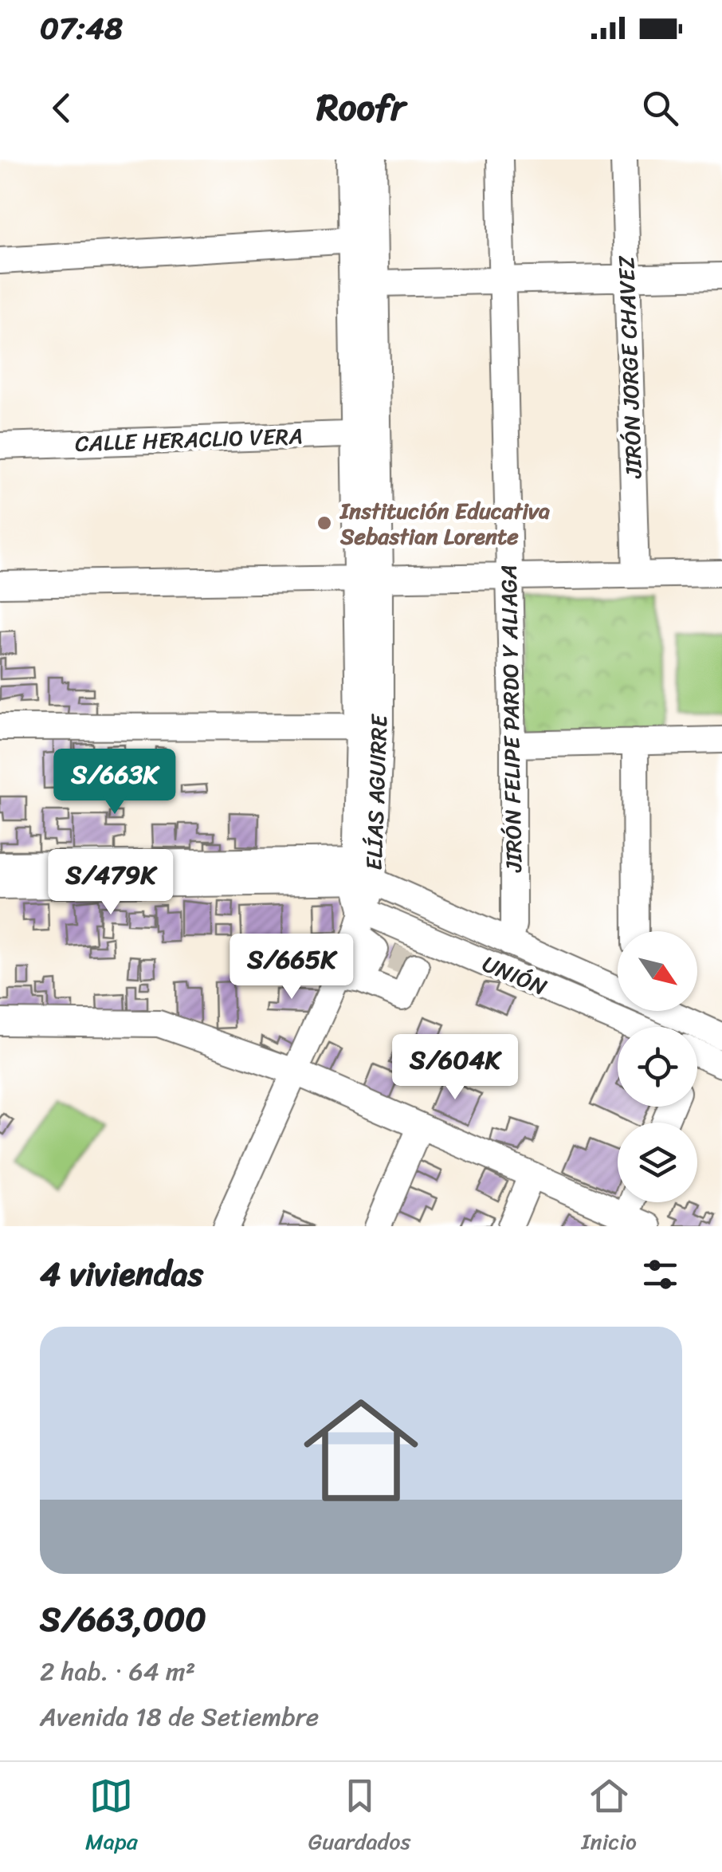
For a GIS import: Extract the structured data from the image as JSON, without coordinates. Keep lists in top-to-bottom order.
{
  "streets": {
    "street": [
      "JIRÓN JORGE CHAVEZ",
      "CALLE HERACLIO VERA",
      "JIRÓN FELIPE PARDO Y ALIAGA",
      "ELÍAS AGUIRRE",
      "UNIÓN"
    ]
  },
  "crossings": [
    ["CALLE HERACLIO VERA", "ELÍAS AGUIRRE"],
    ["JIRÓN FELIPE PARDO Y ALIAGA", "UNIÓN"],
    ["ELÍAS AGUIRRE", "UNIÓN"]
  ],
  "places": ["Institución Educativa Sebastian Lorente"],
  "north": "bottom right",
  "page": {
    "status": "07:48",
    "header": "Roofr",
    "price": [
      "S/663K",
      "S/479K",
      "S/665K",
      "S/604K"
    ],
    "heading": "4 viviendas",
    "list": [
      {
        "name": "S/663,000",
        "note": "2 hab. · 64 m² · Avenida 18 de Setiembre"
      }
    ],
    "tabs": ["Mapa", "Guardados", "Inicio"]
  }
}
